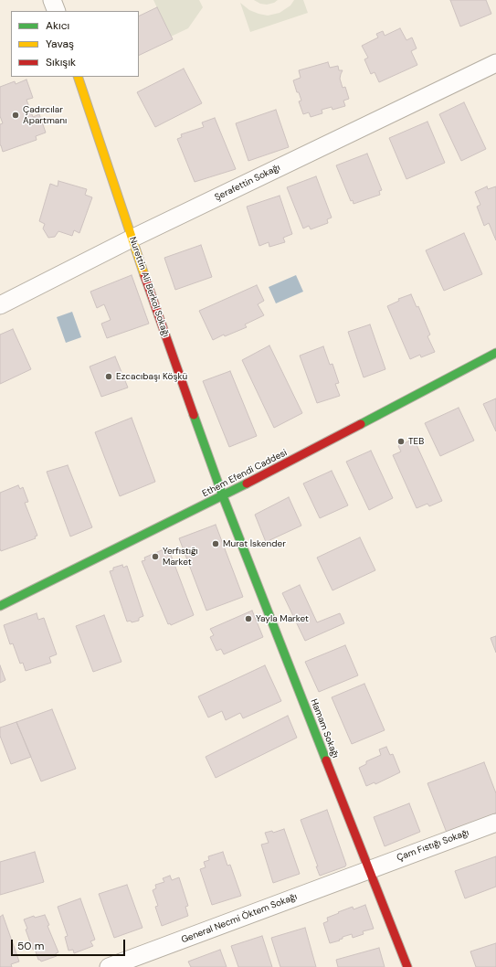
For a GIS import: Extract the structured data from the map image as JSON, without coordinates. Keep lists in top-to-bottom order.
{
  "streets": {
    "street": [
      "Şerafettin Sokağı",
      "Nurettin Ali Berkol Sokağı",
      "Ethem Efendi Caddesi",
      "Hamam Sokağı",
      "Çam Fıstığı Sokağı",
      "General Necmi Öktem Sokağı"
    ]
  },
  "crossings": [
    ["Şerafettin Sokağı", "Nurettin Ali Berkol Sokağı"],
    ["Nurettin Ali Berkol Sokağı", "Ethem Efendi Caddesi"],
    ["Nurettin Ali Berkol Sokağı", "Hamam Sokağı"],
    ["Ethem Efendi Caddesi", "Hamam Sokağı"],
    ["Hamam Sokağı", "Çam Fıstığı Sokağı"],
    ["Hamam Sokağı", "General Necmi Öktem Sokağı"],
    ["Çam Fıstığı Sokağı", "General Necmi Öktem Sokağı"]
  ],
  "places": [
    "Çadırcılar Apartmanı",
    "Ezcacıbaşı Köşkü",
    "TEB",
    "Murat İskender",
    "Yerfıstığı Market",
    "Yayla Market"
  ],
  "legend": ["Akıcı", "Yavaş", "Sıkışık"],
  "scale_bar": "50 m"
}
